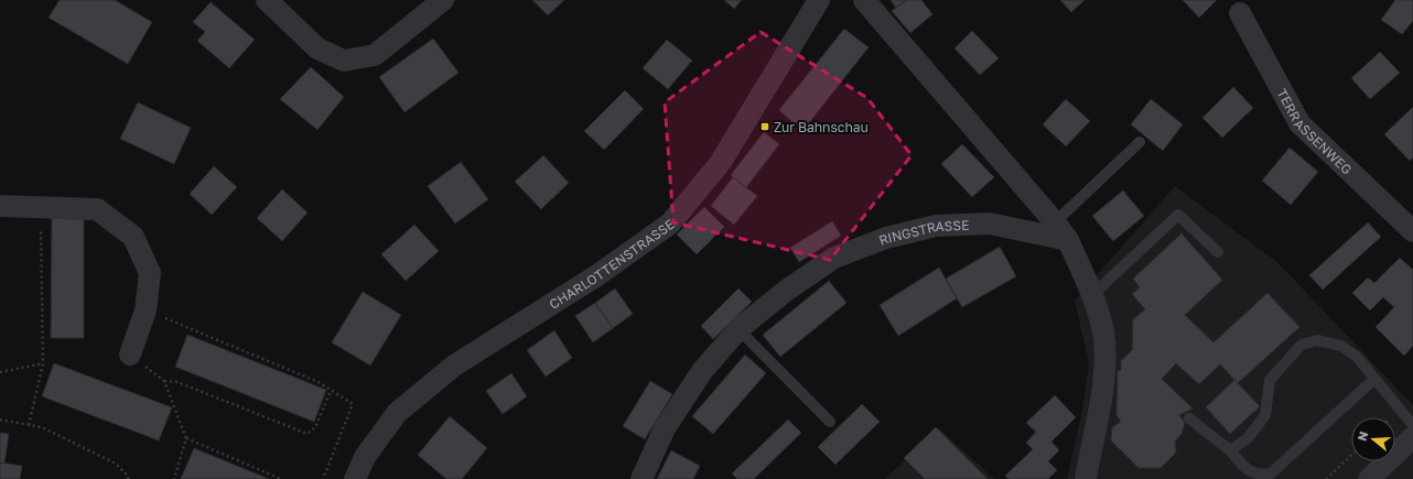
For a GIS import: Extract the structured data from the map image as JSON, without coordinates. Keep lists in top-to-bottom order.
{
  "streets": {
    "street": ["TERRASSENWEG", "RINGSTRASSE", "CHARLOTTENSTRASSE"]
  },
  "places": {
    "transit": ["Zur Bahnschau"]
  },
  "north": "left"
}
